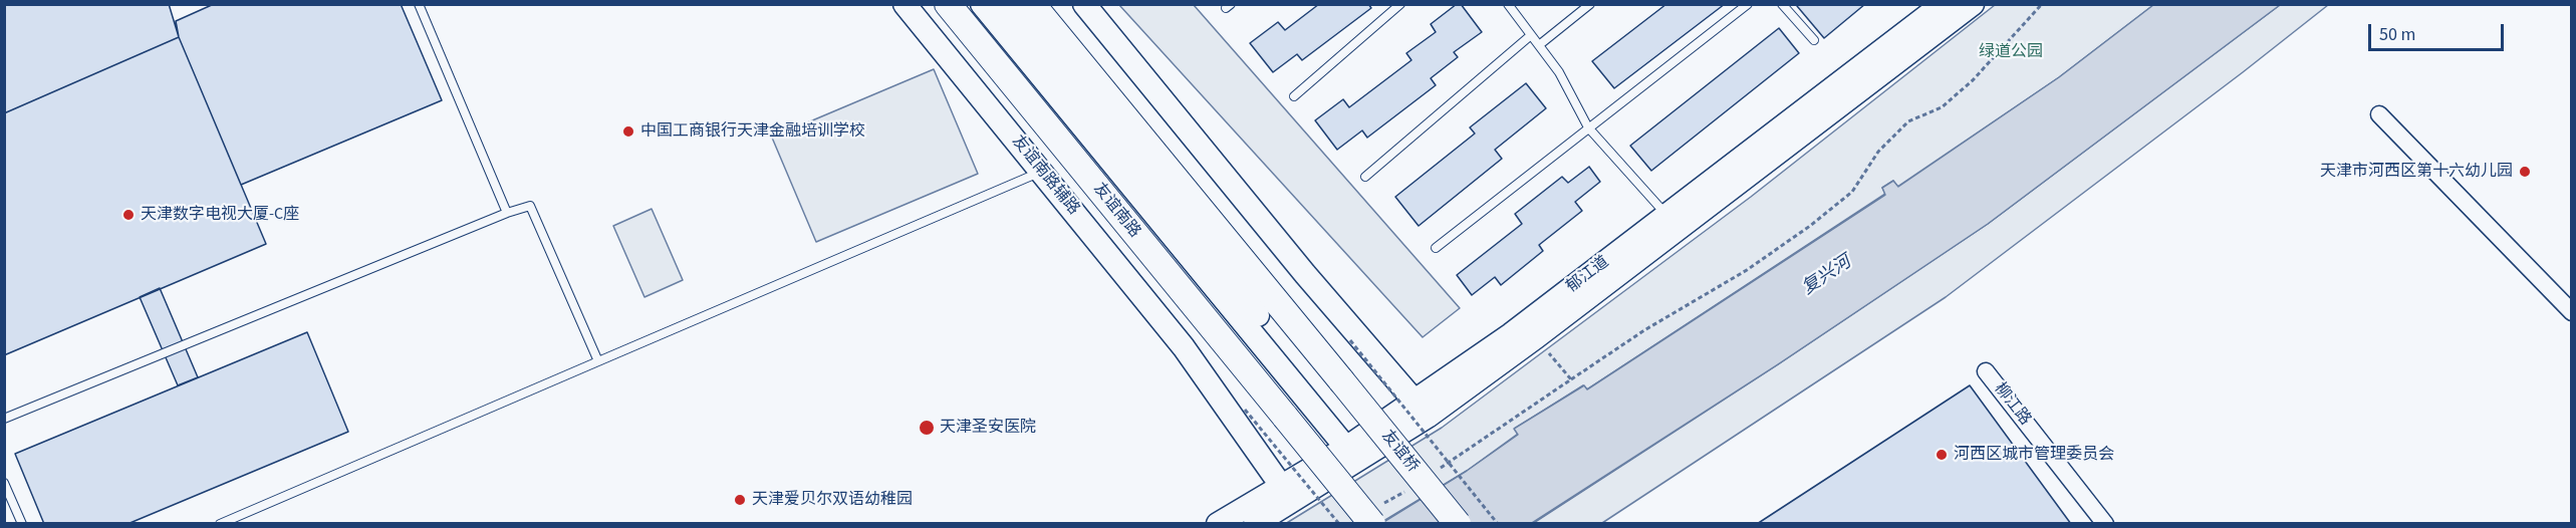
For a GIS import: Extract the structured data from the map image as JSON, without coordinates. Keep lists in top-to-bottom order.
{
  "streets": {
    "main road": ["友谊南路", "友谊桥"],
    "street": ["友谊南路辅路", "郁江道", "柳江路"]
  },
  "crossings": [
    ["友谊南路辅路", "郁江道"]
  ],
  "water": ["复兴河"],
  "parks": ["绿道公园"],
  "places": [
    "中国工商银行天津金融培训学校",
    "天津市河西区第十六幼儿园",
    "天津数字电视大厦-C座",
    "天津圣安医院",
    "河西区城市管理委员会",
    "天津爱贝尔双语幼稚园"
  ],
  "scale_bar": "50 m"
}
